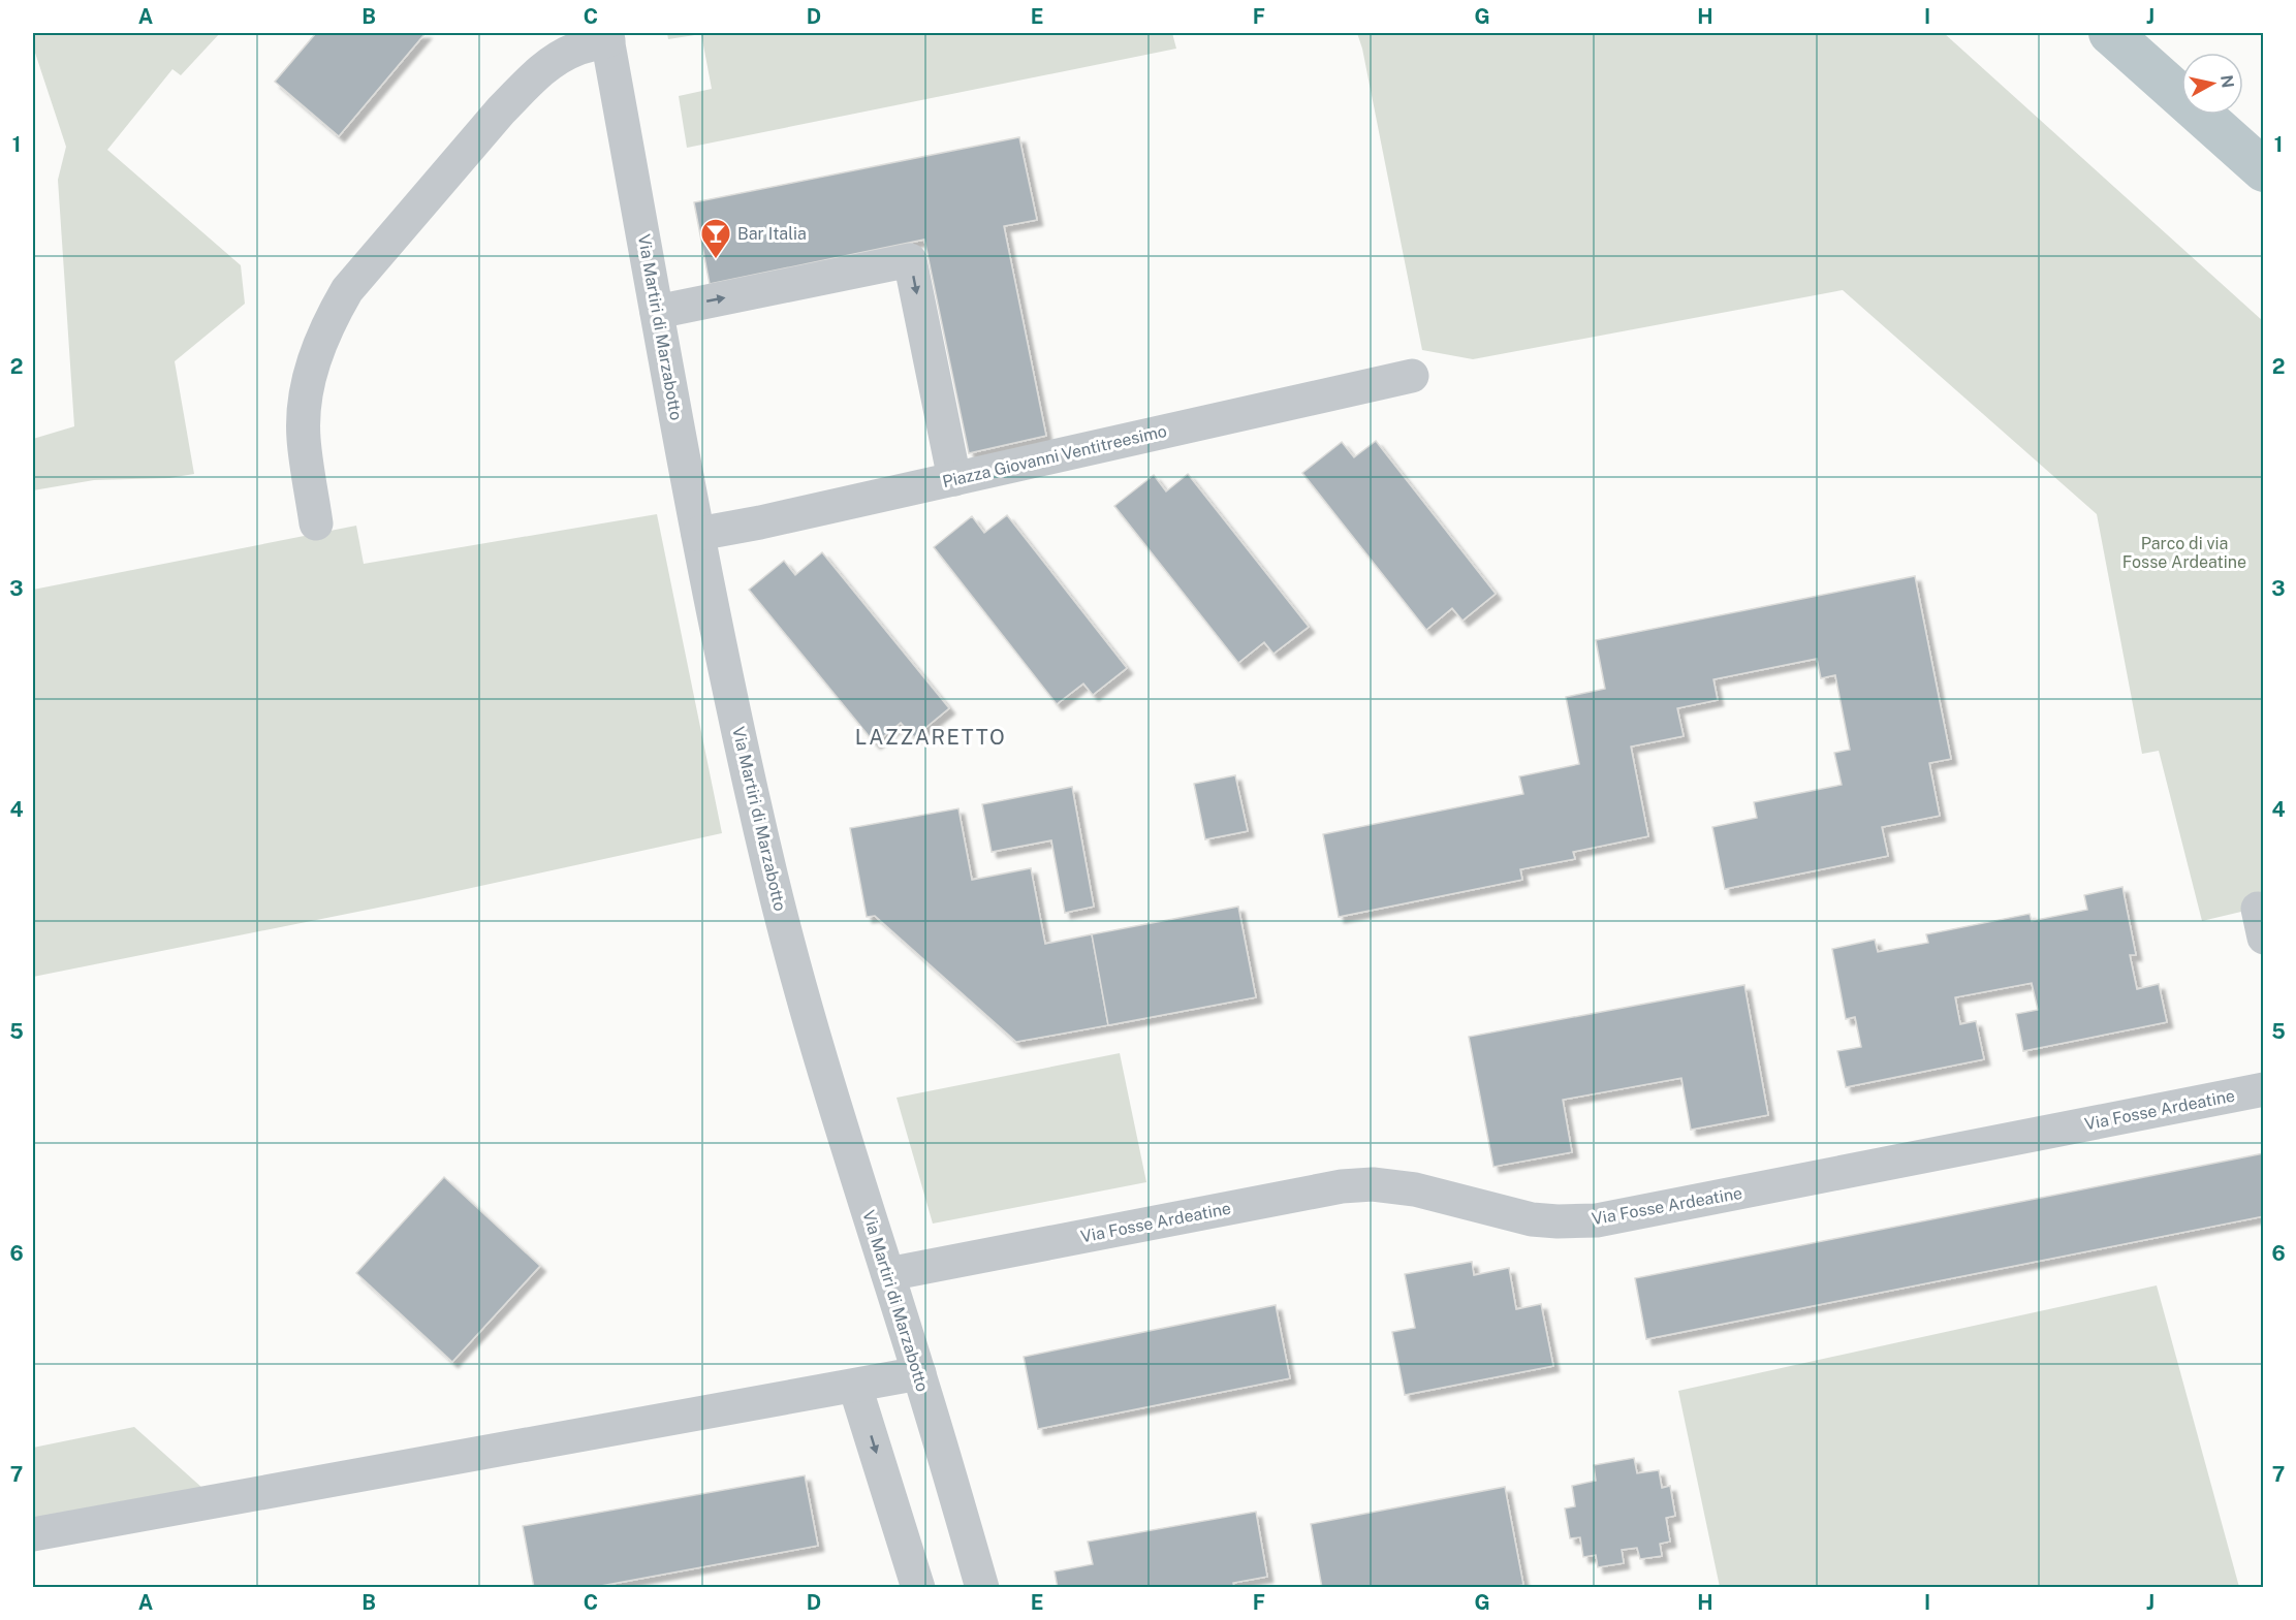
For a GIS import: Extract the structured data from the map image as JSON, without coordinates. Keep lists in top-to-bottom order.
{
  "streets": {
    "street": ["Via Martiri di Marzabotto", "Piazza Giovanni Ventitreesimo", "Via Fosse Ardeatine"]
  },
  "crossings": [
    ["Via Martiri di Marzabotto", "Piazza Giovanni Ventitreesimo"],
    ["Via Martiri di Marzabotto", "Via Fosse Ardeatine"]
  ],
  "districts": ["LAZZARETTO"],
  "parks": ["Parco di via Fosse Ardeatine"],
  "places": {
    "bar": ["Bar Italia"]
  },
  "north": "right",
  "grid": {
    "columns": [
      "A",
      "B",
      "C",
      "D",
      "E",
      "F",
      "G",
      "H",
      "I",
      "J"
    ],
    "rows": [
      "1",
      "2",
      "3",
      "4",
      "5",
      "6",
      "7"
    ]
  }
}
